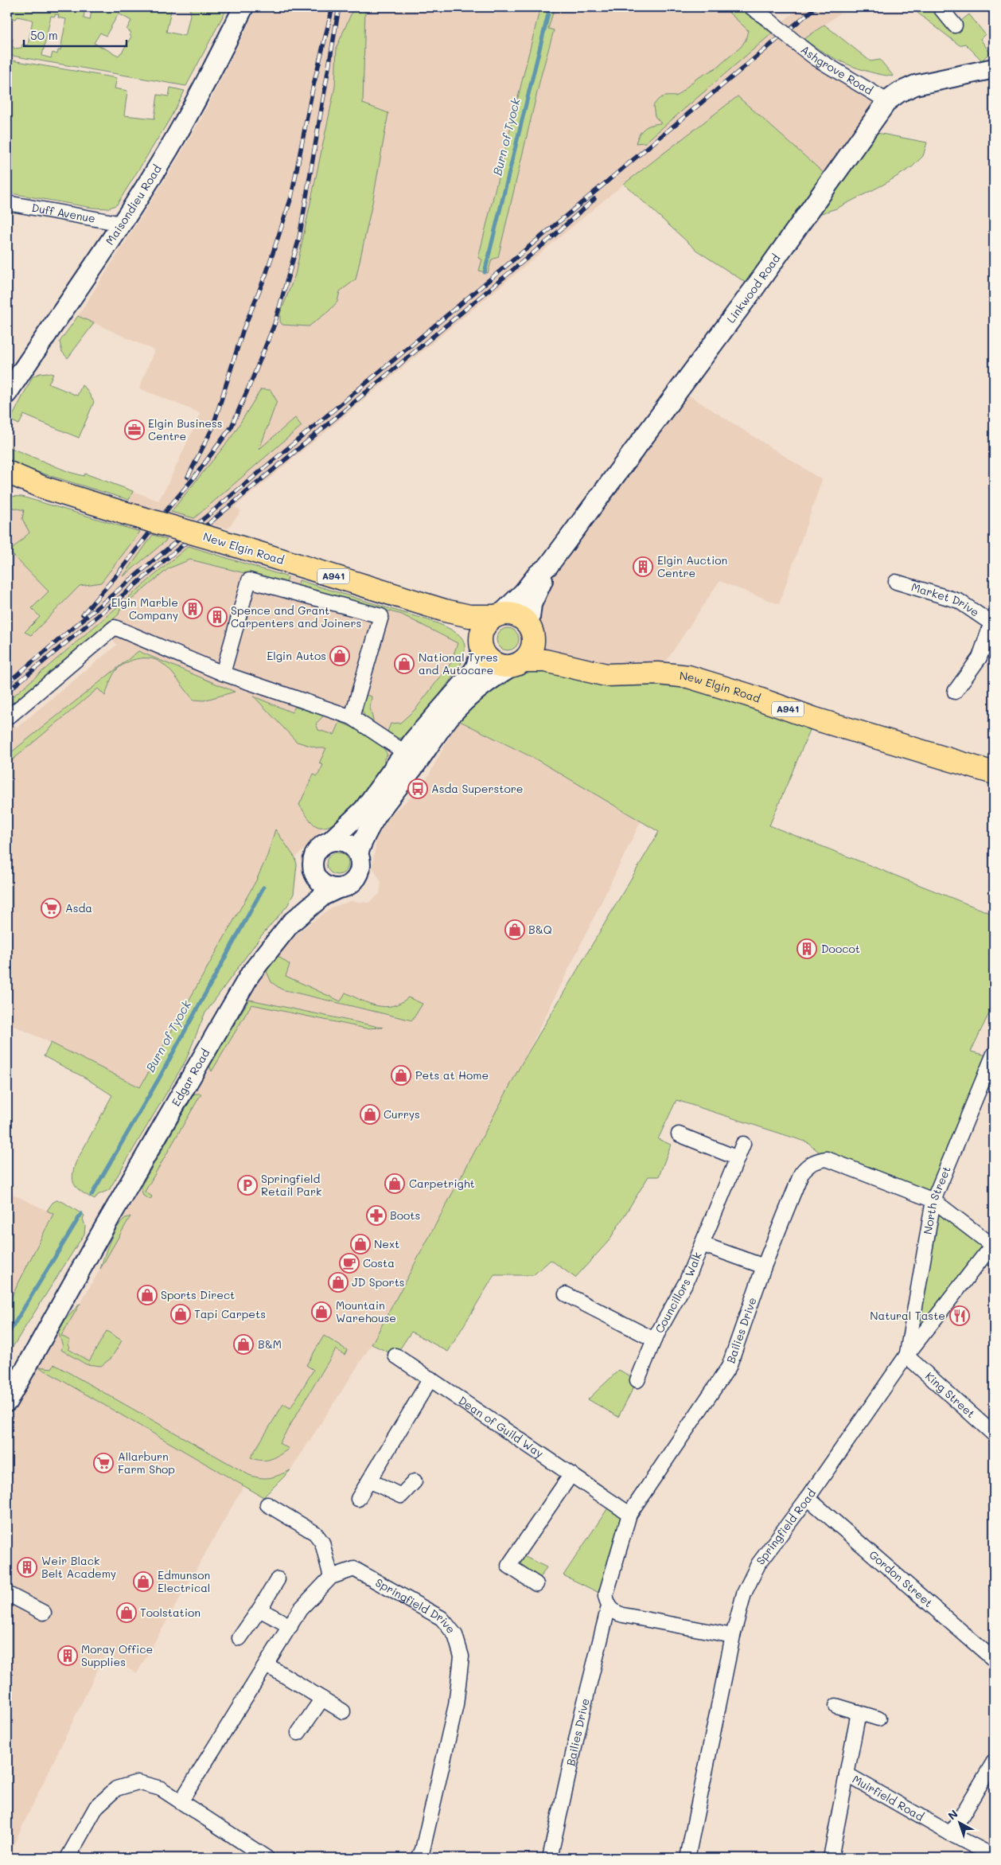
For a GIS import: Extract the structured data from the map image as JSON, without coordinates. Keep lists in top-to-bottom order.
{
  "streets": {
    "main road": ["New Elgin Road", "A941"],
    "street": [
      "Ashgrove Road",
      "Maisondieu Road",
      "Duff Avenue",
      "Linkwood Road",
      "Market Drive",
      "Edgar Road",
      "North Street",
      "Councillors Walk",
      "Bailies Drive",
      "King Street",
      "Dean of Guild Way",
      "Springfield Road",
      "Gordon Street",
      "Springfield Drive",
      "Muirfield Road"
    ]
  },
  "crossings": [
    ["Ashgrove Road", "Linkwood Road"],
    ["Maisondieu Road", "Duff Avenue"],
    ["Linkwood Road", "New Elgin Road"],
    ["North Street", "Bailies Drive"],
    ["North Street", "King Street"],
    ["North Street", "Springfield Road"],
    ["Councillors Walk", "Bailies Drive"],
    ["Bailies Drive", "Dean of Guild Way"],
    ["Bailies Drive", "Springfield Road"],
    ["King Street", "Springfield Road"],
    ["Springfield Road", "Gordon Street"]
  ],
  "water": ["Burn of Tyock"],
  "places": {
    "office": ["Elgin Business Centre"],
    "building": [
      "Elgin Auction Centre",
      "Elgin Marble Company",
      "Spence and Grant Carpenters and Joiners",
      "Doocot",
      "Weir Black Belt Academy",
      "Moray Office Supplies"
    ],
    "shop": [
      "Elgin Autos",
      "National Tyres and Autocare",
      "B&Q",
      "Pets at Home",
      "Currys",
      "Carpetright",
      "Next",
      "JD Sports",
      "Sports Direct",
      "Mountain Warehouse",
      "Tapi Carpets",
      "B&M",
      "Edmunson Electrical",
      "Toolstation"
    ],
    "bus stop": ["Asda Superstore"],
    "supermarket": ["Asda", "Allarburn Farm Shop"],
    "parking": ["Springfield Retail Park"],
    "pharmacy": ["Boots"],
    "cafe": ["Costa"],
    "restaurant": ["Natural Taste"]
  },
  "scale_bar": "50 m",
  "north": "top left"
}
